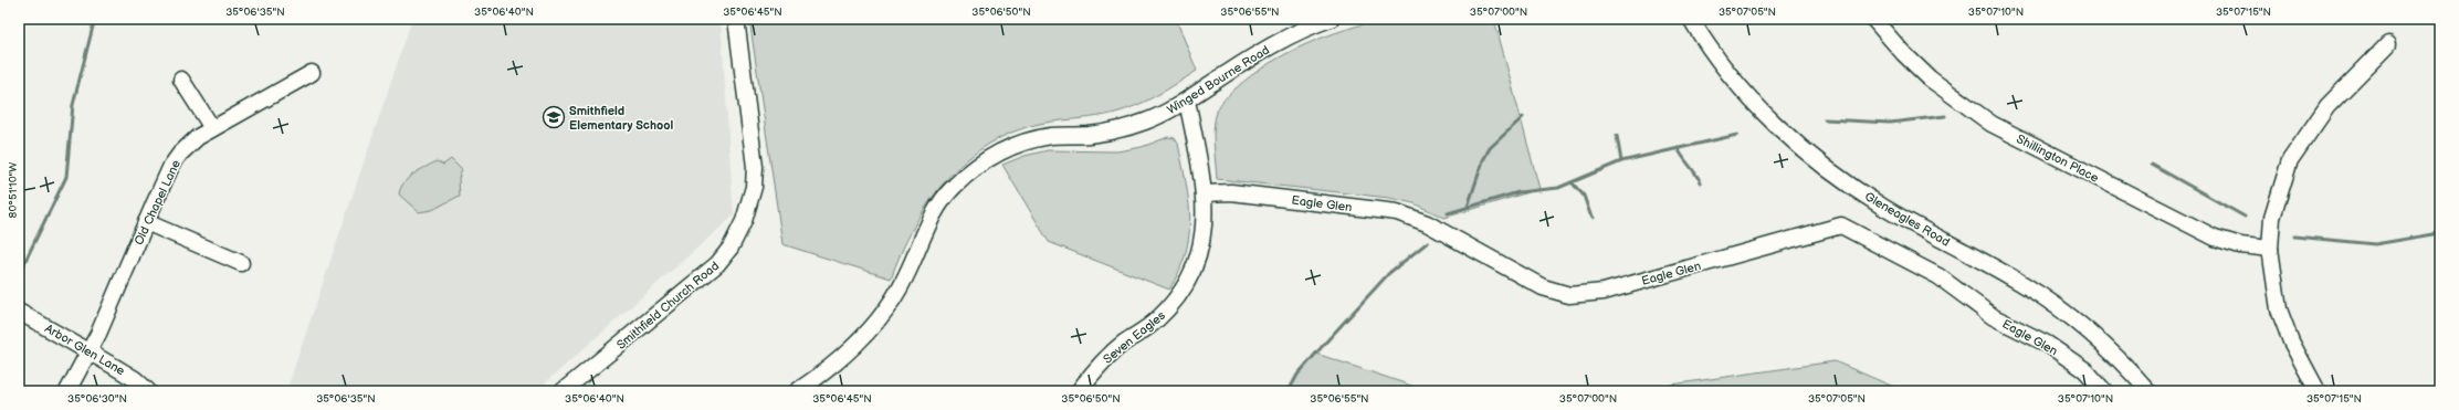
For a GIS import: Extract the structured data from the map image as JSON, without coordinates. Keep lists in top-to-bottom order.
{
  "streets": {
    "street": [
      "Winged Bourne Road",
      "Shillington Place",
      "Old Chapel Lane",
      "Eagle Glen",
      "Gleneagles Road",
      "Smithfield Church Road",
      "Seven Eagles",
      "Arbor Glen Lane"
    ]
  },
  "crossings": [
    ["Winged Bourne Road", "Seven Eagles"],
    ["Old Chapel Lane", "Arbor Glen Lane"],
    ["Eagle Glen", "Seven Eagles"]
  ],
  "places": {
    "school or university": ["Smithfield Elementary School"]
  },
  "coordinates": [
    "35°06'35\"N",
    "35°06'40\"N",
    "35°06'45\"N",
    "35°06'50\"N",
    "35°06'55\"N",
    "35°07'00\"N",
    "35°07'05\"N",
    "35°07'10\"N",
    "35°07'15\"N",
    "80°51'10\"W",
    "35°06'30\"N"
  ]
}
